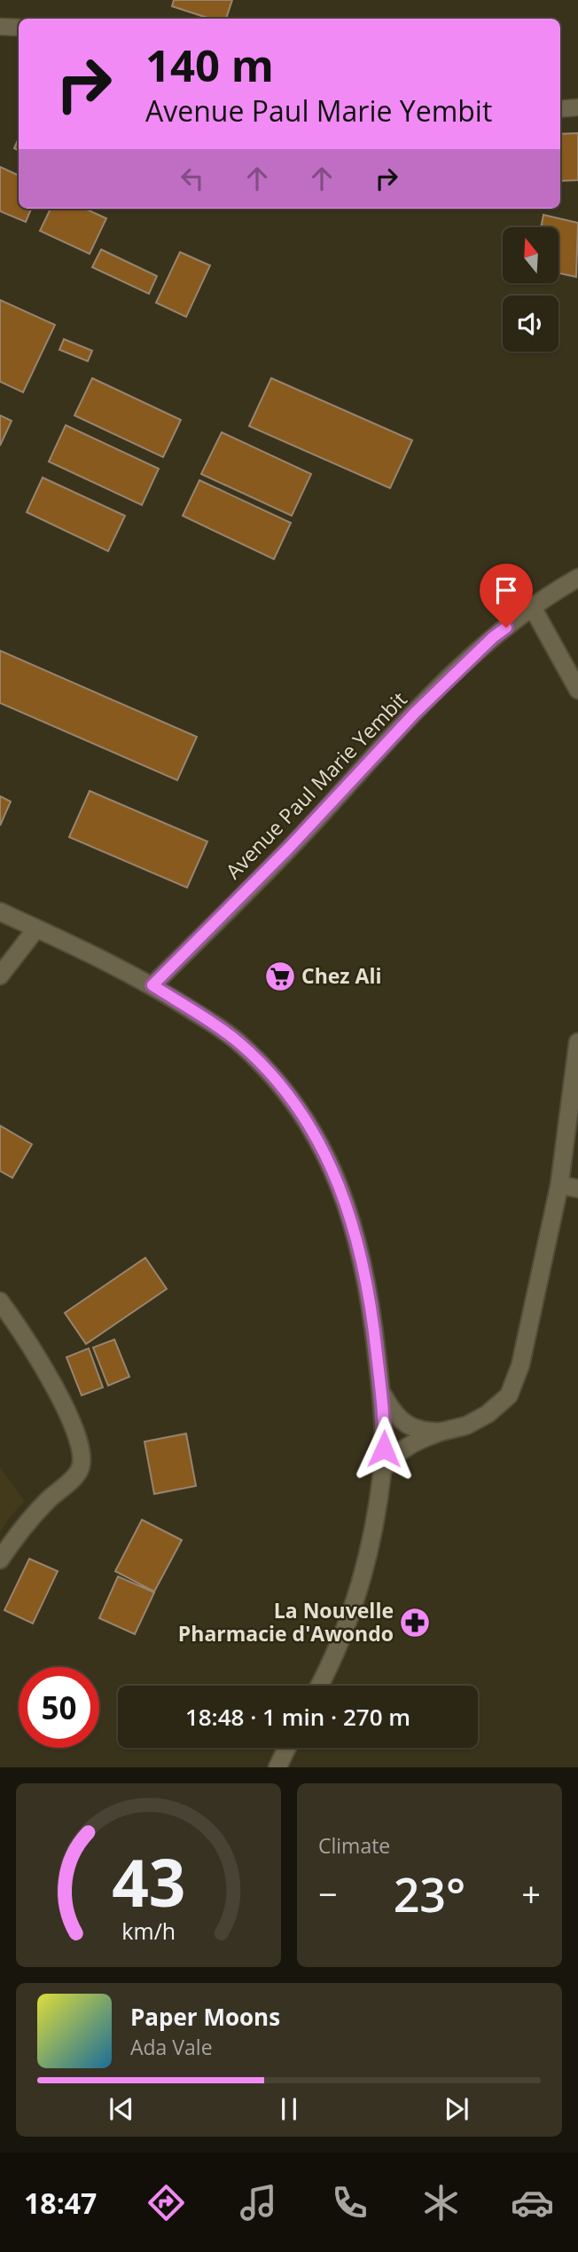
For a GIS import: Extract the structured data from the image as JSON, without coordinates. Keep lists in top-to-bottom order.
{
  "streets": {
    "main road": ["Avenue Paul Marie Yembit"]
  },
  "places": {
    "supermarket": ["Chez Ali"],
    "pharmacy": ["La Nouvelle Pharmacie d'Awondo"]
  },
  "north": "top",
  "page": {
    "turn": ["140 m", "Avenue Paul Marie Yembit"],
    "limit": "50",
    "trip": "18:48 · 1 min · 270 m",
    "tile": "Climate",
    "heat": ["−", "23°", "+"],
    "song": ["Paper Moons", "Ada Vale"],
    "tabs": "18:47",
    "gauge": ["43", "km/h"]
  }
}
